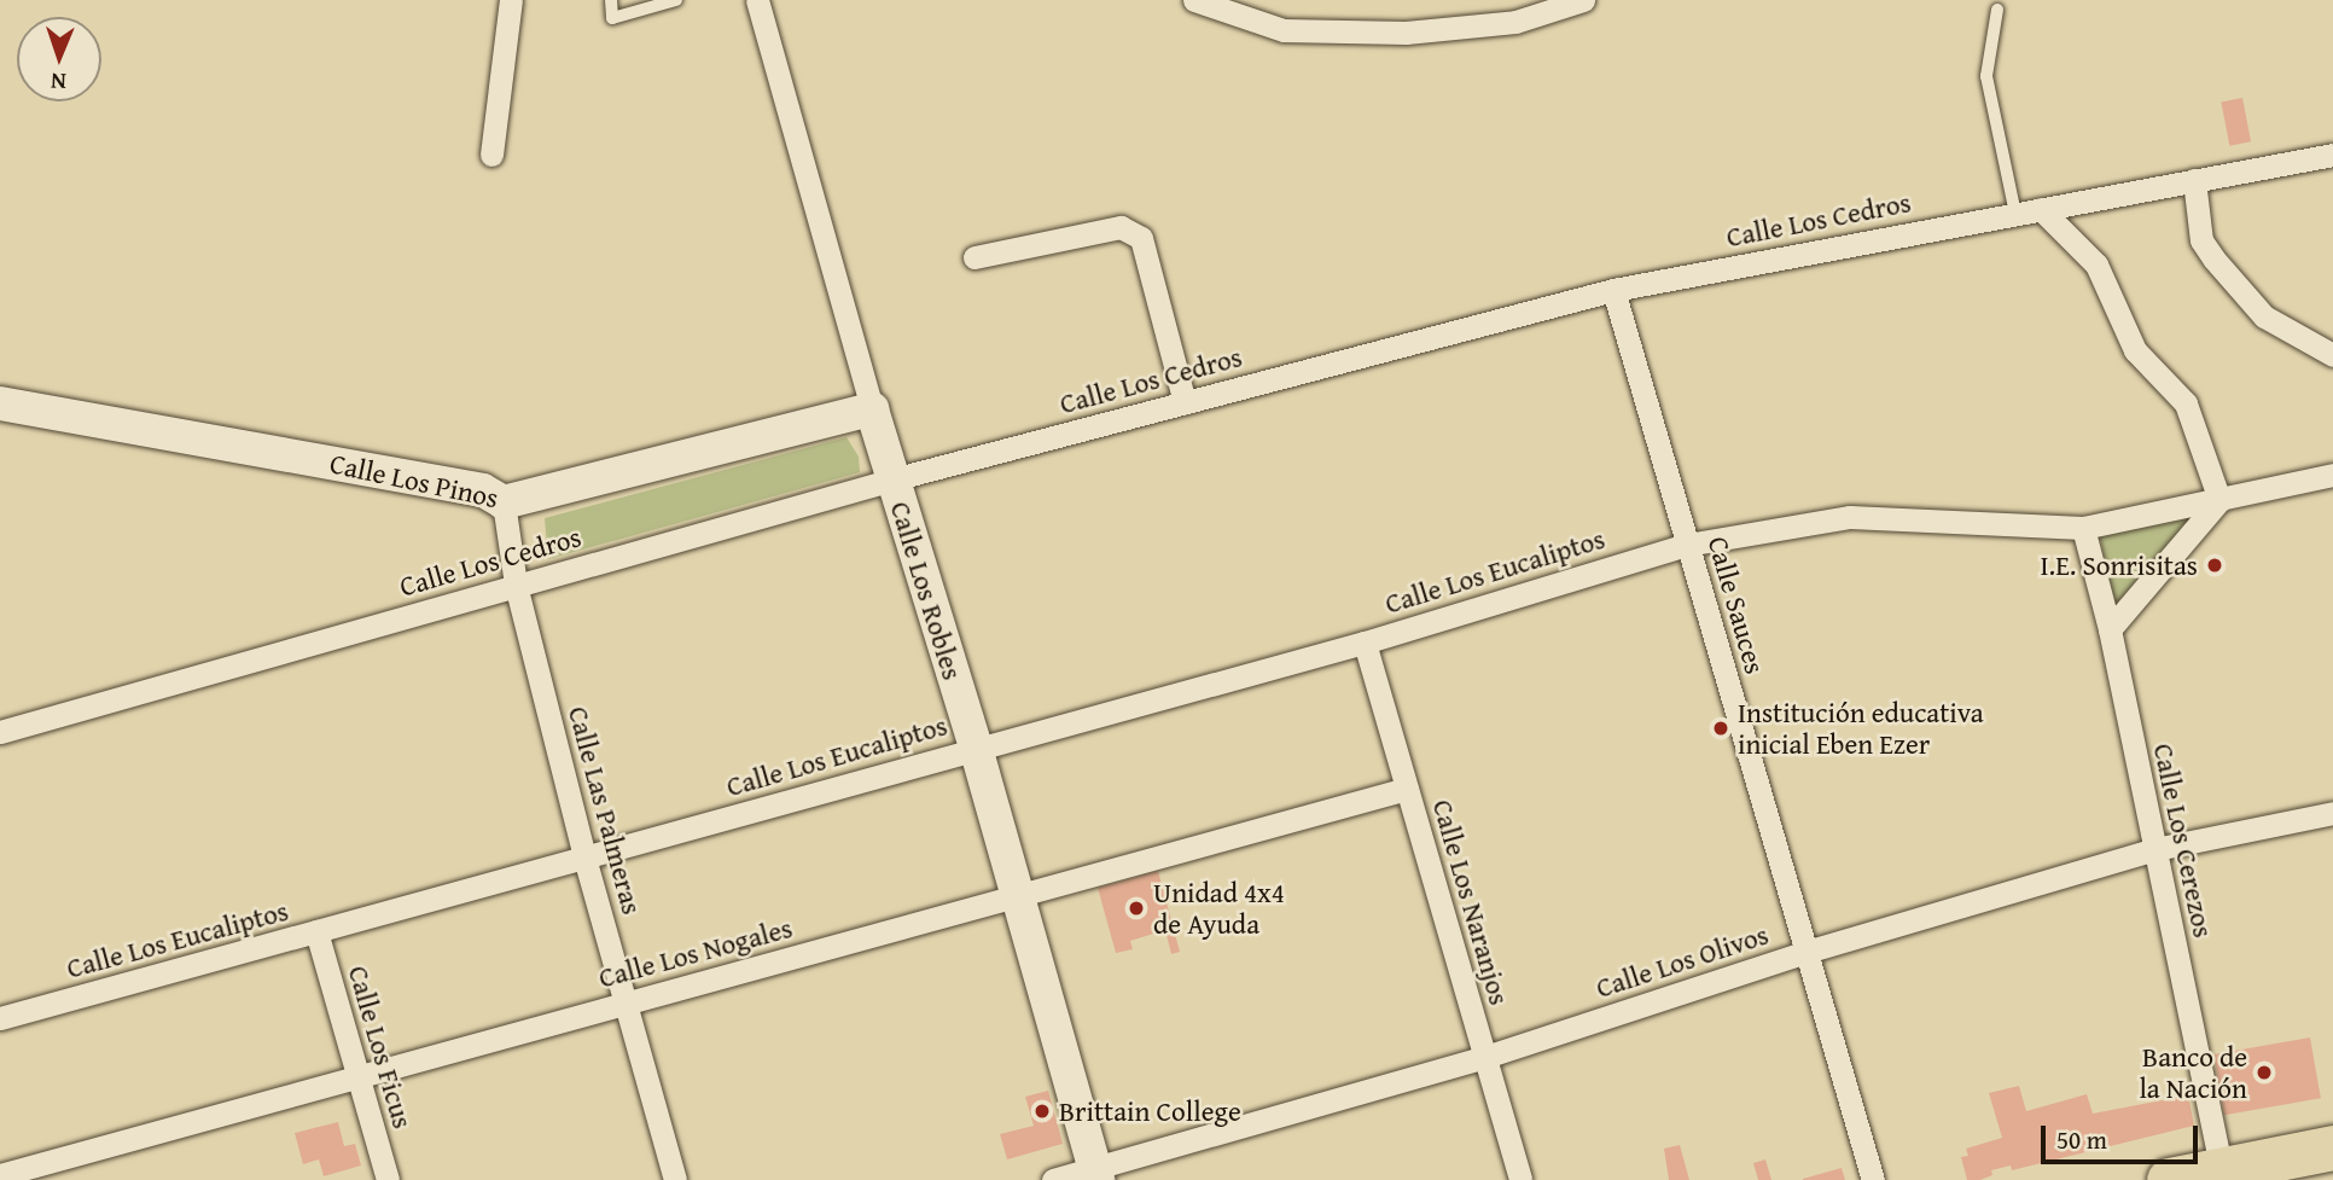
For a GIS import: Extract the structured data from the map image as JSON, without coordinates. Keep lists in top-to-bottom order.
{
  "streets": {
    "street": [
      "Calle Los Cedros",
      "Calle Los Pinos",
      "Calle Los Eucaliptos",
      "Calle Los Robles",
      "Calle Sauces",
      "Calle Las Palmeras",
      "Calle Los Cerezos",
      "Calle Los Naranjos",
      "Calle Los Nogales",
      "Calle Los Olivos",
      "Calle Los Ficus"
    ]
  },
  "crossings": [
    ["Calle Los Cedros", "Calle Los Robles"],
    ["Calle Los Cedros", "Calle Sauces"],
    ["Calle Los Cedros", "Calle Las Palmeras"],
    ["Calle Los Pinos", "Calle Los Robles"],
    ["Calle Los Pinos", "Calle Las Palmeras"],
    ["Calle Los Eucaliptos", "Calle Los Robles"],
    ["Calle Los Eucaliptos", "Calle Sauces"],
    ["Calle Los Eucaliptos", "Calle Las Palmeras"],
    ["Calle Los Eucaliptos", "Calle Los Cerezos"],
    ["Calle Los Eucaliptos", "Calle Los Naranjos"],
    ["Calle Los Eucaliptos", "Calle Los Ficus"],
    ["Calle Los Robles", "Calle Los Nogales"],
    ["Calle Los Robles", "Calle Los Olivos"],
    ["Calle Sauces", "Calle Los Olivos"],
    ["Calle Las Palmeras", "Calle Los Nogales"],
    ["Calle Los Cerezos", "Calle Los Olivos"],
    ["Calle Los Naranjos", "Calle Los Nogales"],
    ["Calle Los Naranjos", "Calle Los Olivos"],
    ["Calle Los Nogales", "Calle Los Ficus"]
  ],
  "places": [
    "I.E. Sonrisitas",
    "Institución educativa inicial Eben Ezer",
    "Unidad 4x4 de Ayuda",
    "Banco de la Nación",
    "Brittain College"
  ],
  "scale_bar": "50 m",
  "north": "bottom"
}
